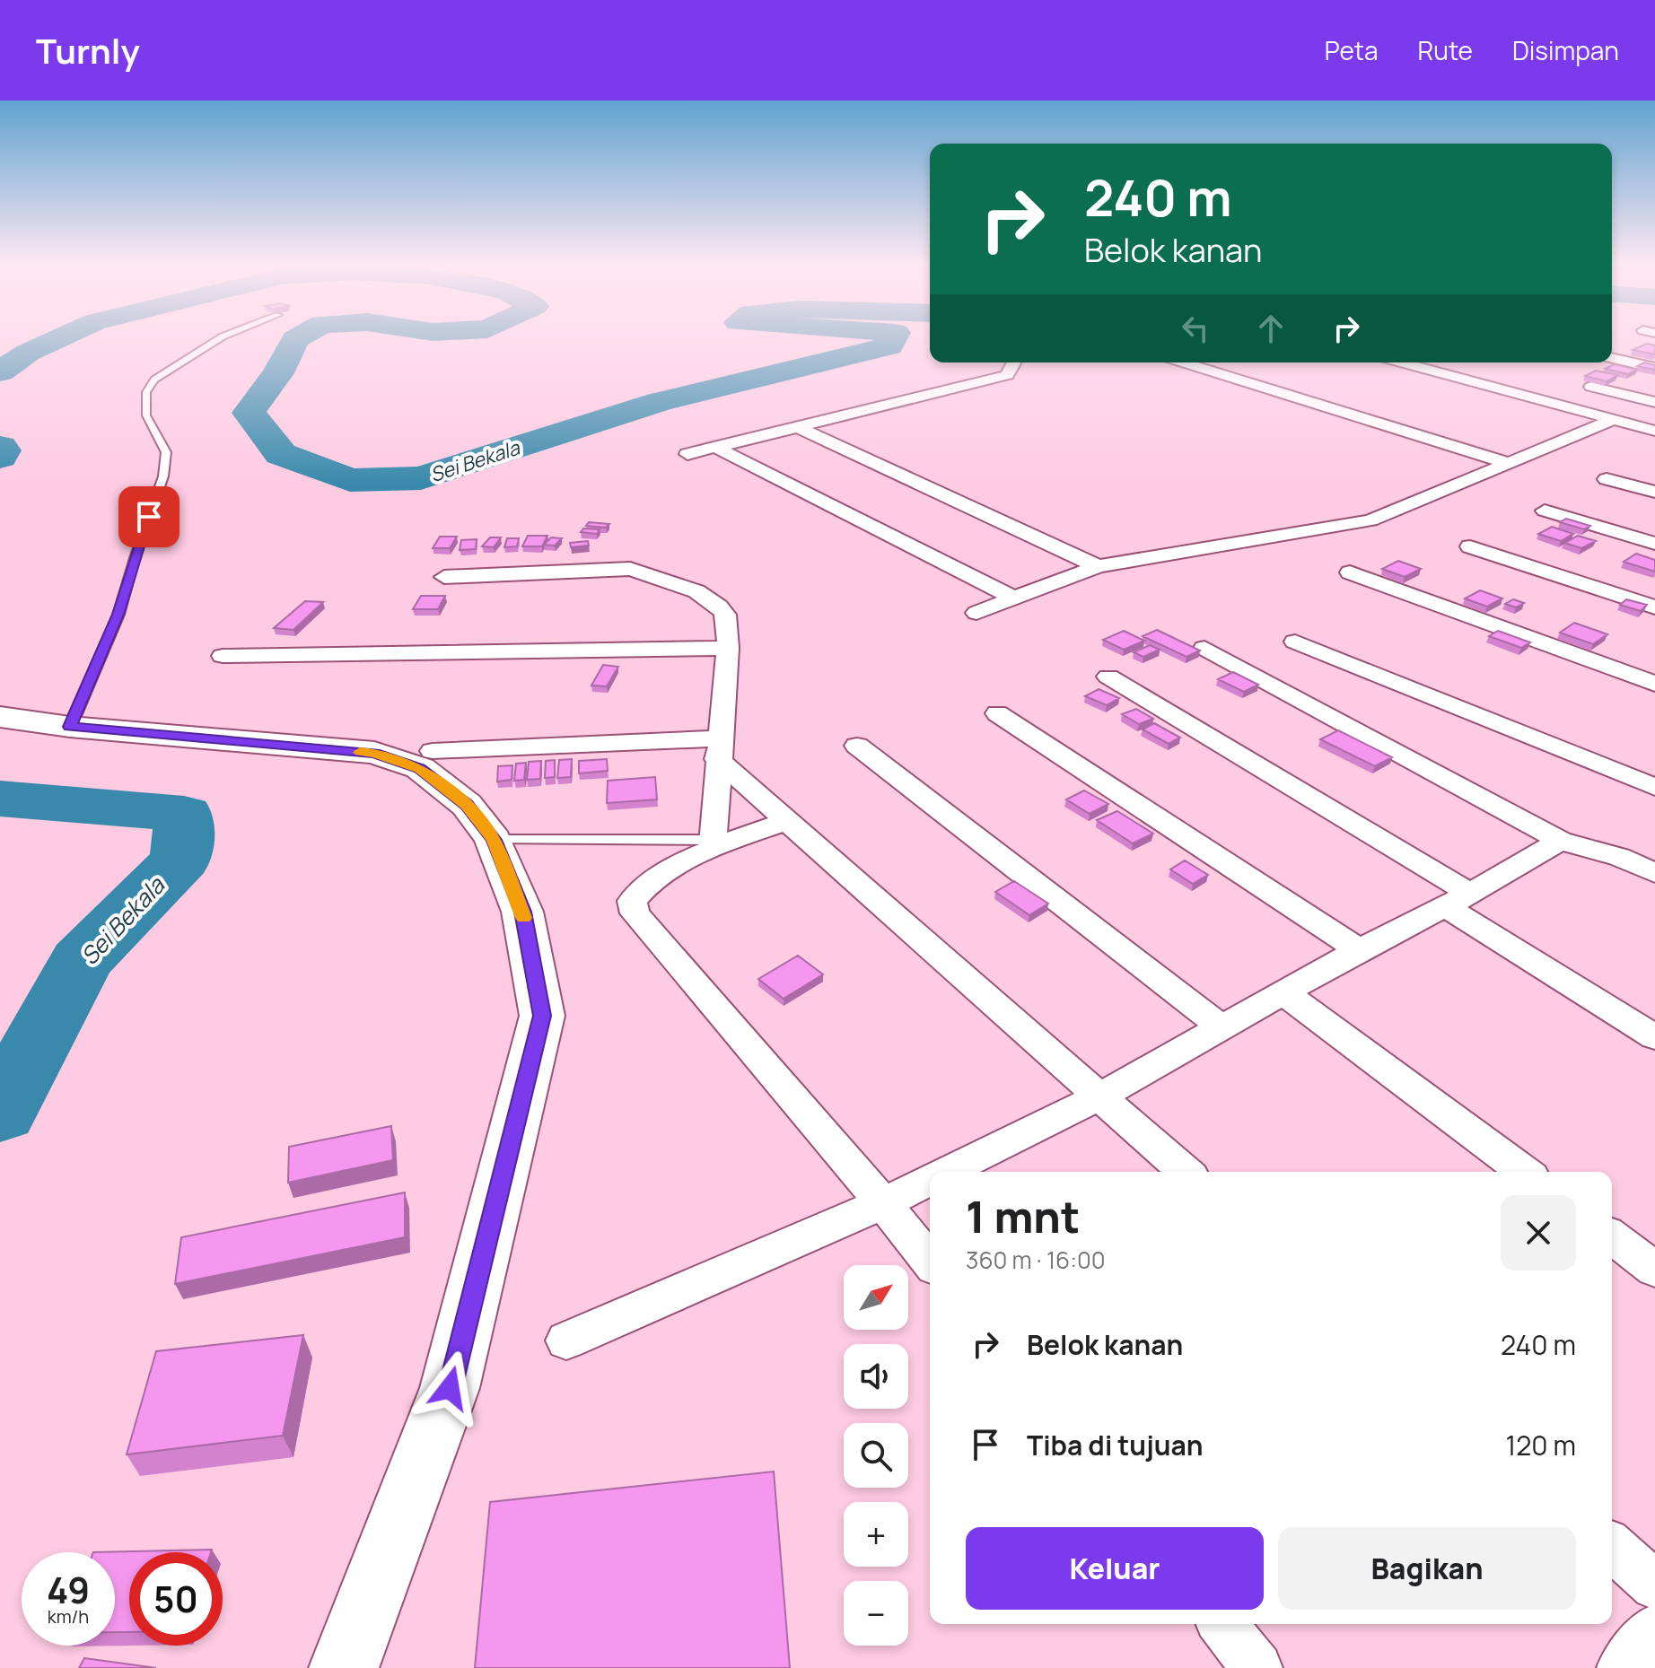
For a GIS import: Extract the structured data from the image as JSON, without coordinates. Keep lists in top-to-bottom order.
{
  "water": ["Sei Bekala"],
  "north": "top right",
  "page": {
    "header": "Turnly",
    "nav": ["Peta", "Rute", "Disimpan"],
    "turn": ["240 m", "Belok kanan"],
    "heading": ["1 mnt", "360 m · 16:00"],
    "map_buttons": ["+", "−"],
    "list": [
      {
        "name": "Belok kanan",
        "value": "240 m"
      },
      {
        "name": "Tiba di tujuan",
        "value": "120 m"
      }
    ],
    "buttons": ["Keluar", "Bagikan"],
    "speed": "49 km/h",
    "limit": "50"
  }
}
